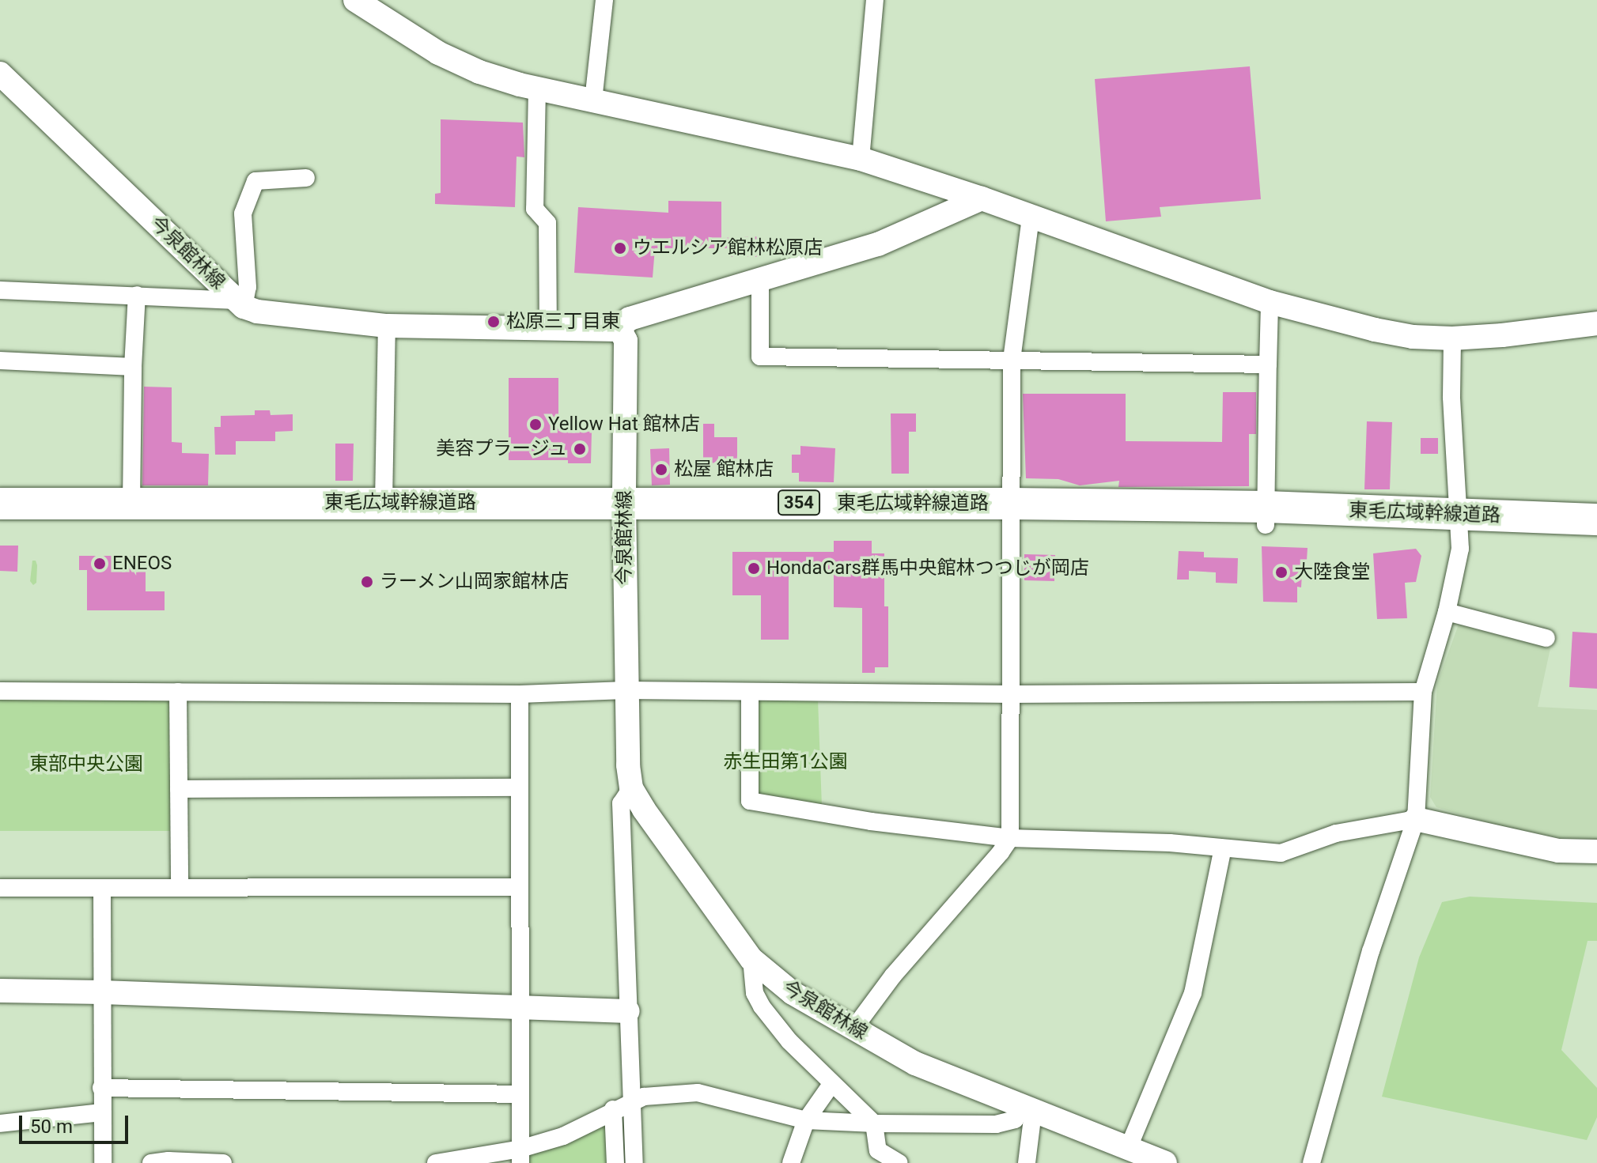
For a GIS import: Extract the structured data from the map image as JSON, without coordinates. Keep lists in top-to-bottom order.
{
  "streets": {
    "highway": ["東毛広域幹線道路", "354"],
    "street": ["今泉館林線"]
  },
  "crossings": [
    ["今泉館林線", "東毛広域幹線道路"]
  ],
  "parks": ["赤生田第1公園", "東部中央公園"],
  "places": [
    "ウエルシア館林松原店",
    "松原三丁目東",
    "Yellow Hat 館林店",
    "美容プラージュ",
    "松屋 館林店",
    "ENEOS",
    "HondaCars群馬中央館林つつじが岡店",
    "大陸食堂",
    "ラーメン山岡家館林店"
  ],
  "scale_bar": "50 m"
}
